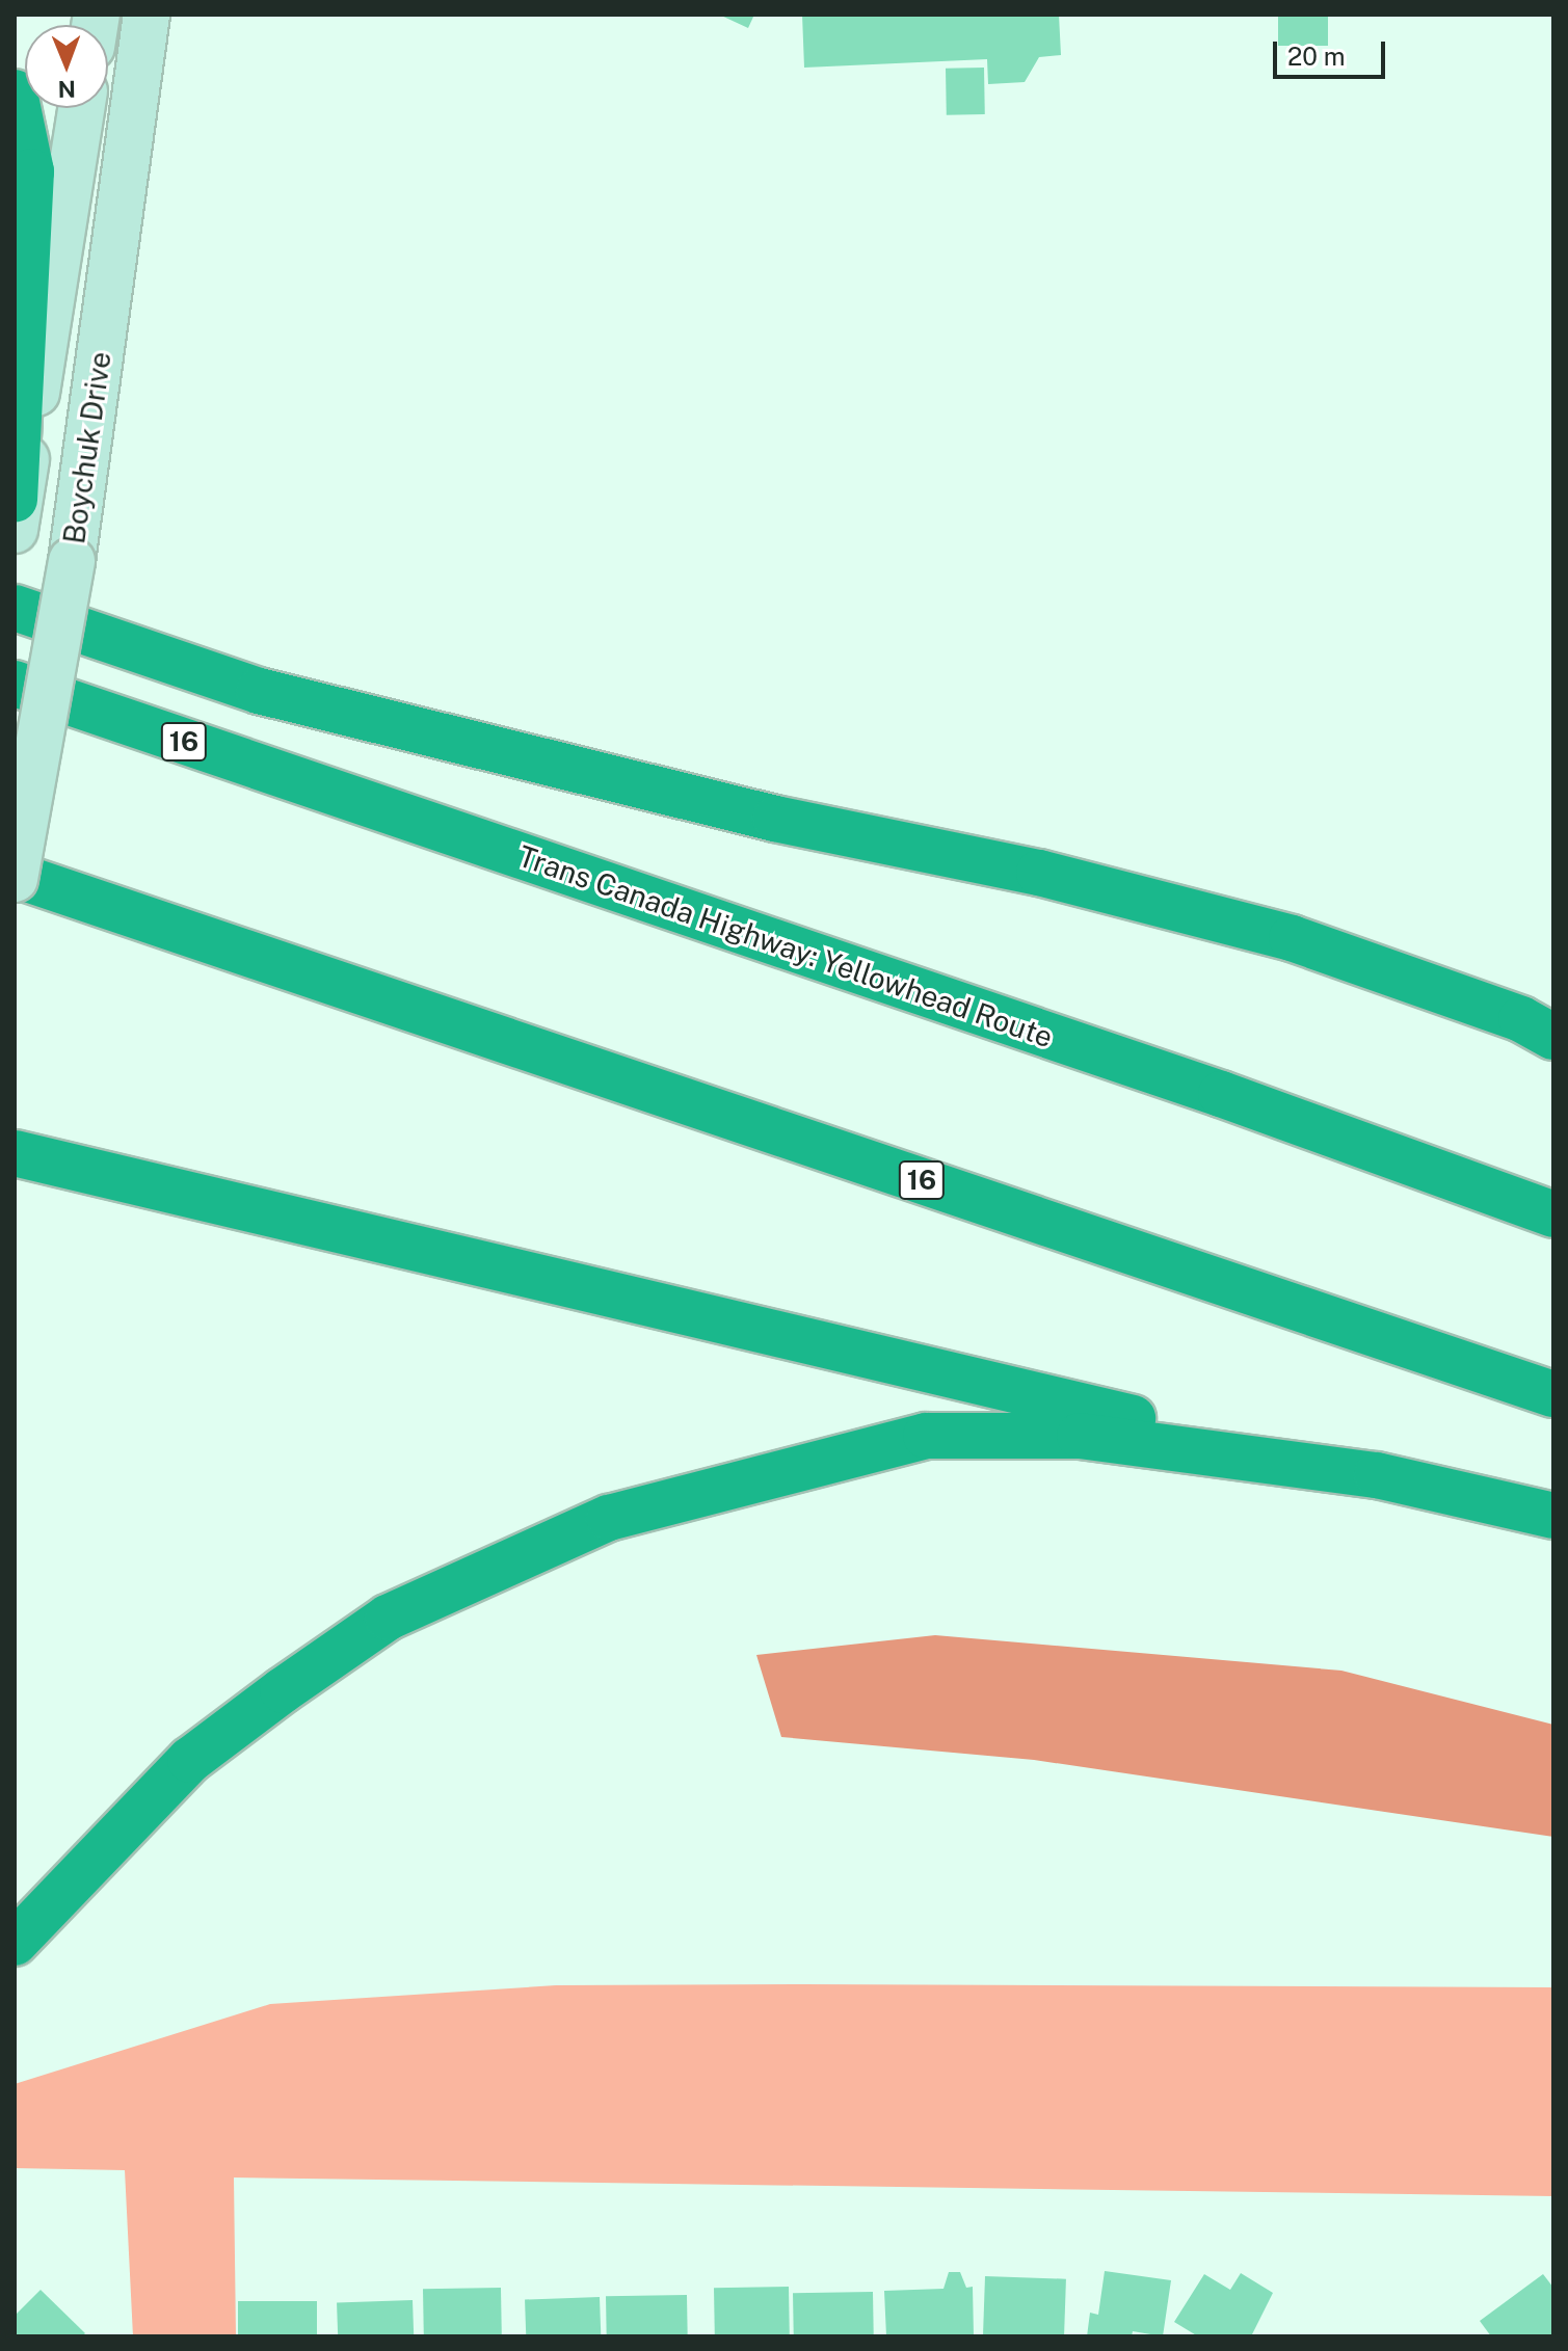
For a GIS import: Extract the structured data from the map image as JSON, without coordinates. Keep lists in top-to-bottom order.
{
  "streets": {
    "highway": ["16", "Trans Canada Highway: Yellowhead Route"],
    "main road": ["Boychuk Drive"]
  },
  "crossings": [
    ["Boychuk Drive", "16"]
  ],
  "scale_bar": "20 m",
  "north": "bottom"
}
